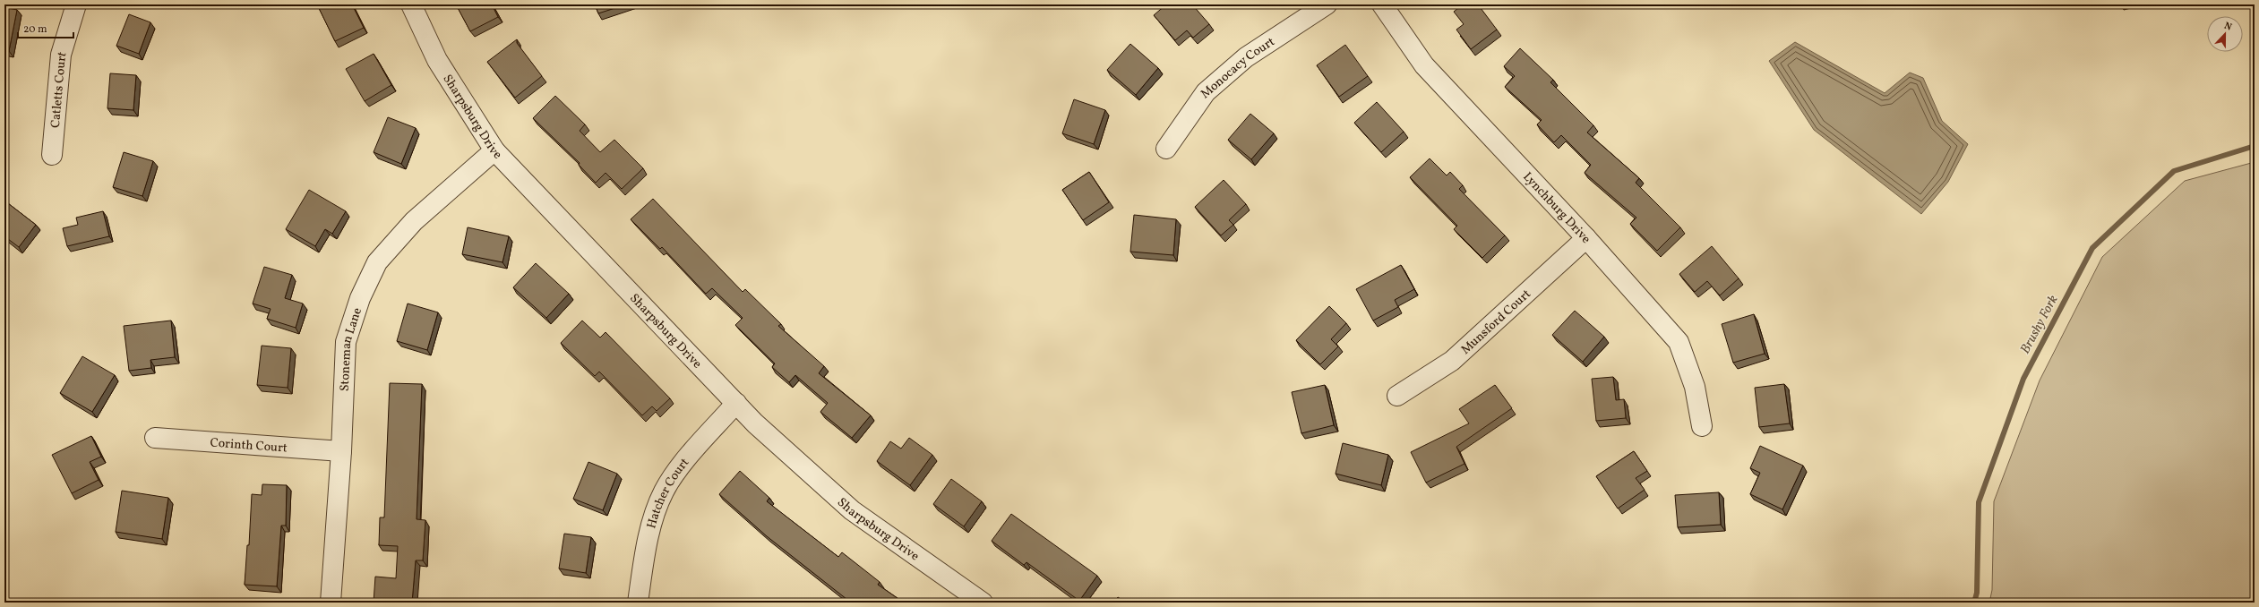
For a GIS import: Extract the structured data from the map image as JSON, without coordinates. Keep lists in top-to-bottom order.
{
  "streets": {
    "street": [
      "Monocacy Court",
      "Catletts Court",
      "Sharpsburg Drive",
      "Lynchburg Drive",
      "Munsford Court",
      "Stoneman Lane",
      "Corinth Court",
      "Hatcher Court"
    ]
  },
  "crossings": [
    ["Sharpsburg Drive", "Stoneman Lane"],
    ["Sharpsburg Drive", "Hatcher Court"],
    ["Lynchburg Drive", "Munsford Court"],
    ["Stoneman Lane", "Corinth Court"]
  ],
  "water": ["Brushy Fork"],
  "scale_bar": "20 m",
  "north": "top"
}
